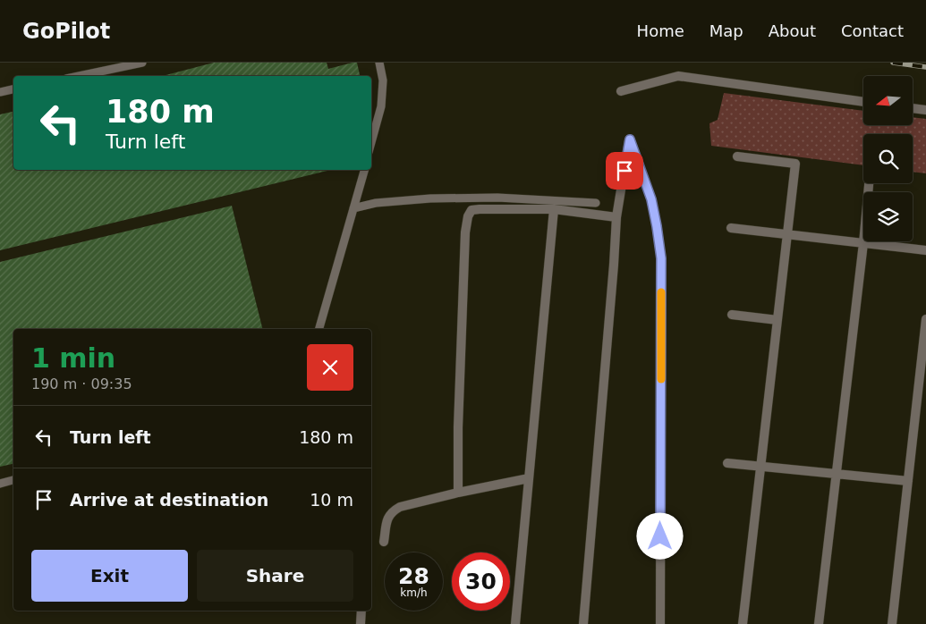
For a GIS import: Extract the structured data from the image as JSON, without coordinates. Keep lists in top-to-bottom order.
{
  "north": "left",
  "page": {
    "header": "GoPilot",
    "nav": [
      "Home",
      "Map",
      "About",
      "Contact"
    ],
    "turn": ["180 m", "Turn left"],
    "heading": ["1 min", "190 m · 09:35"],
    "list": [
      {
        "name": "Turn left",
        "value": "180 m"
      },
      {
        "name": "Arrive at destination",
        "value": "10 m"
      }
    ],
    "buttons": ["Exit", "Share"],
    "speed": "28 km/h",
    "limit": "30"
  }
}
